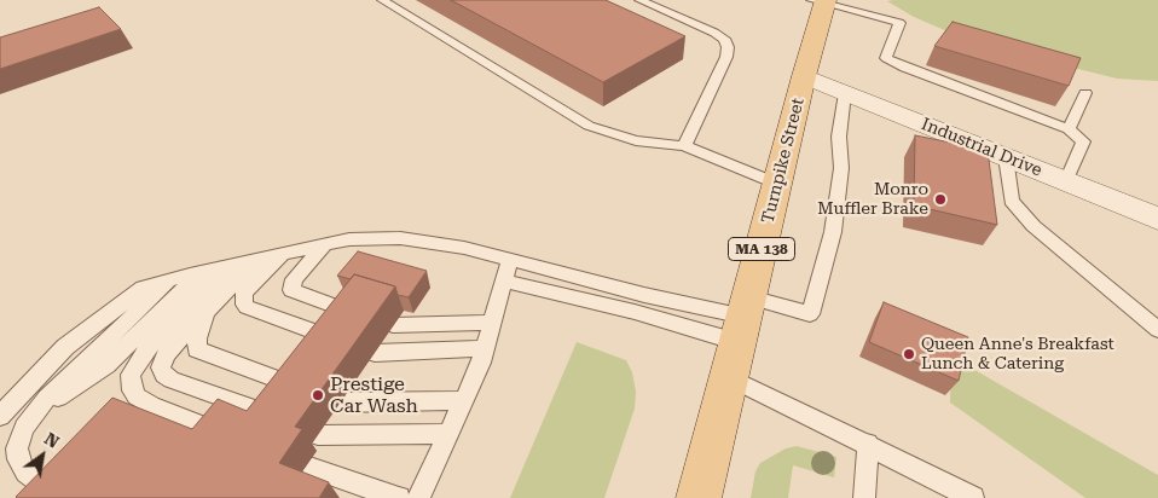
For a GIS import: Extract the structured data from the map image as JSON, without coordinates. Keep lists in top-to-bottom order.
{
  "streets": {
    "main road": ["Turnpike Street", "MA 138"],
    "street": ["Industrial Drive"]
  },
  "crossings": [
    ["Industrial Drive", "Turnpike Street"]
  ],
  "places": ["Monro Muffler Brake", "Queen Anne's Breakfast Lunch & Catering", "Prestige Car Wash"],
  "north": "top right"
}
